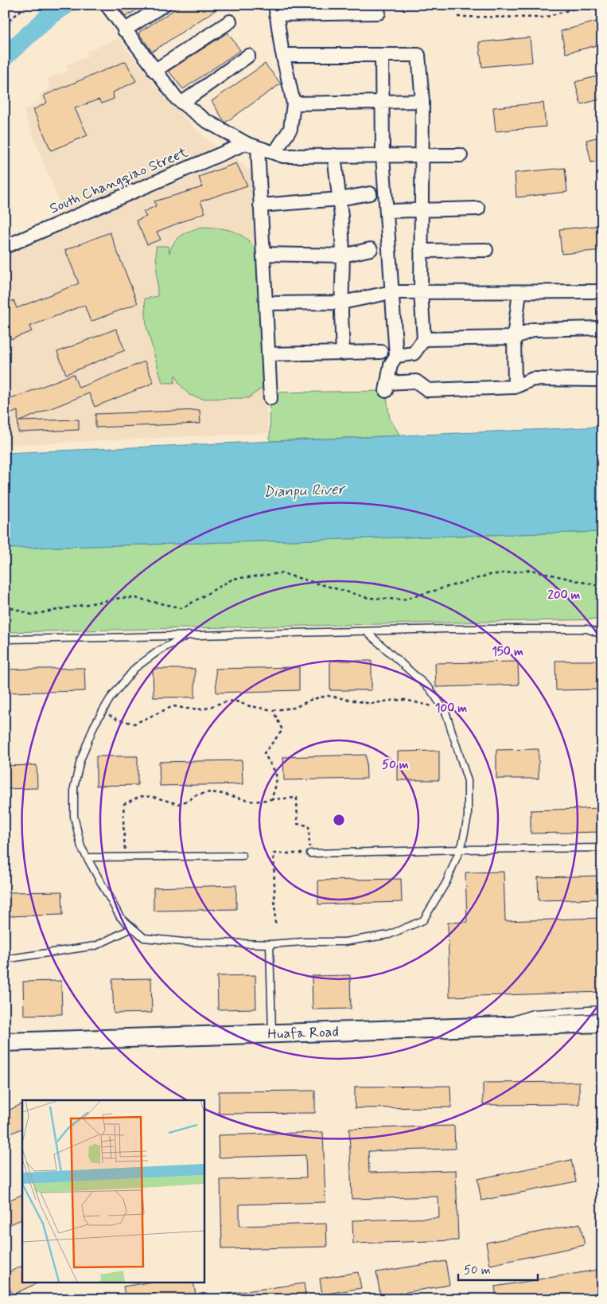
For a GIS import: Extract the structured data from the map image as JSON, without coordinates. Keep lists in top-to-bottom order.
{
  "streets": {
    "street": ["South Changqiao Street", "Huafa Road"]
  },
  "water": ["Dianpu River"],
  "scale_bar": "50 m",
  "rings": [
    "200 m",
    "150 m",
    "100 m",
    "50 m"
  ]
}
